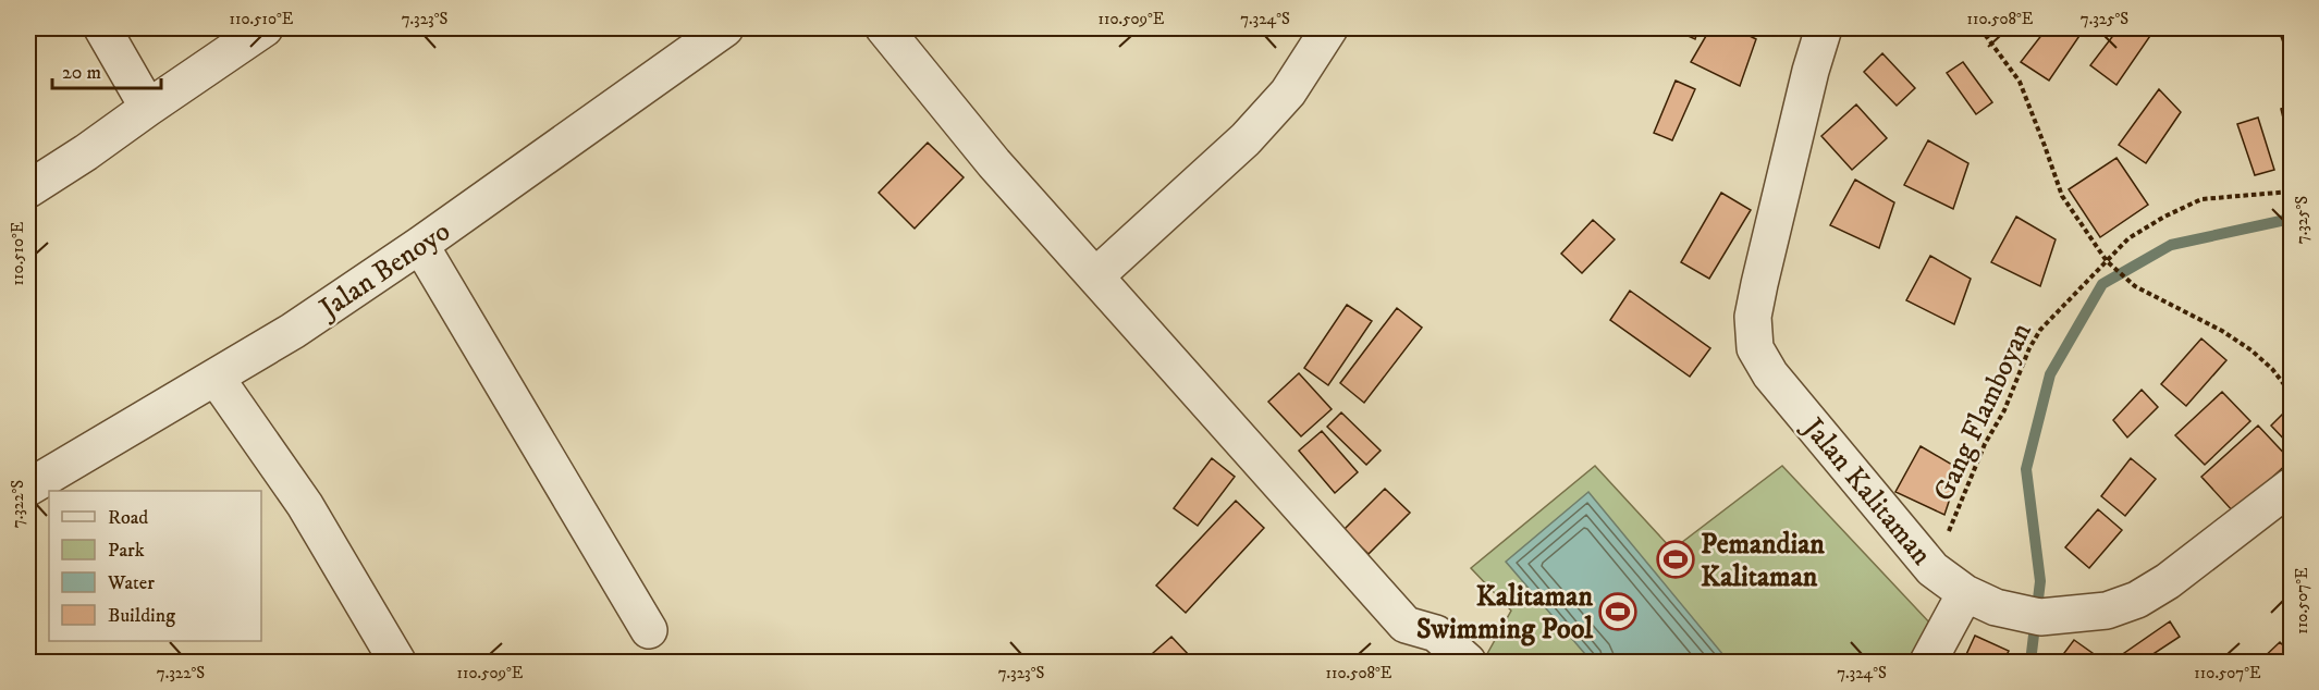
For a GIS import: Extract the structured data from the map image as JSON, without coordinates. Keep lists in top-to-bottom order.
{
  "streets": {
    "street": ["Jalan Benoyo", "Jalan Kalitaman"],
    "path": ["Gang Flamboyan"]
  },
  "crossings": [
    ["Gang Flamboyan", "Jalan Kalitaman"]
  ],
  "places": {
    "sports": ["Pemandian Kalitaman", "Kalitaman Swimming Pool"]
  },
  "legend": [
    "Road",
    "Park",
    "Water",
    "Building"
  ],
  "scale_bar": "20 m",
  "coordinates": [
    "110.510°E",
    "7.323°S",
    "110.509°E",
    "7.324°S",
    "110.508°E",
    "7.325°S",
    "7.322°S",
    "110.507°E"
  ]
}
